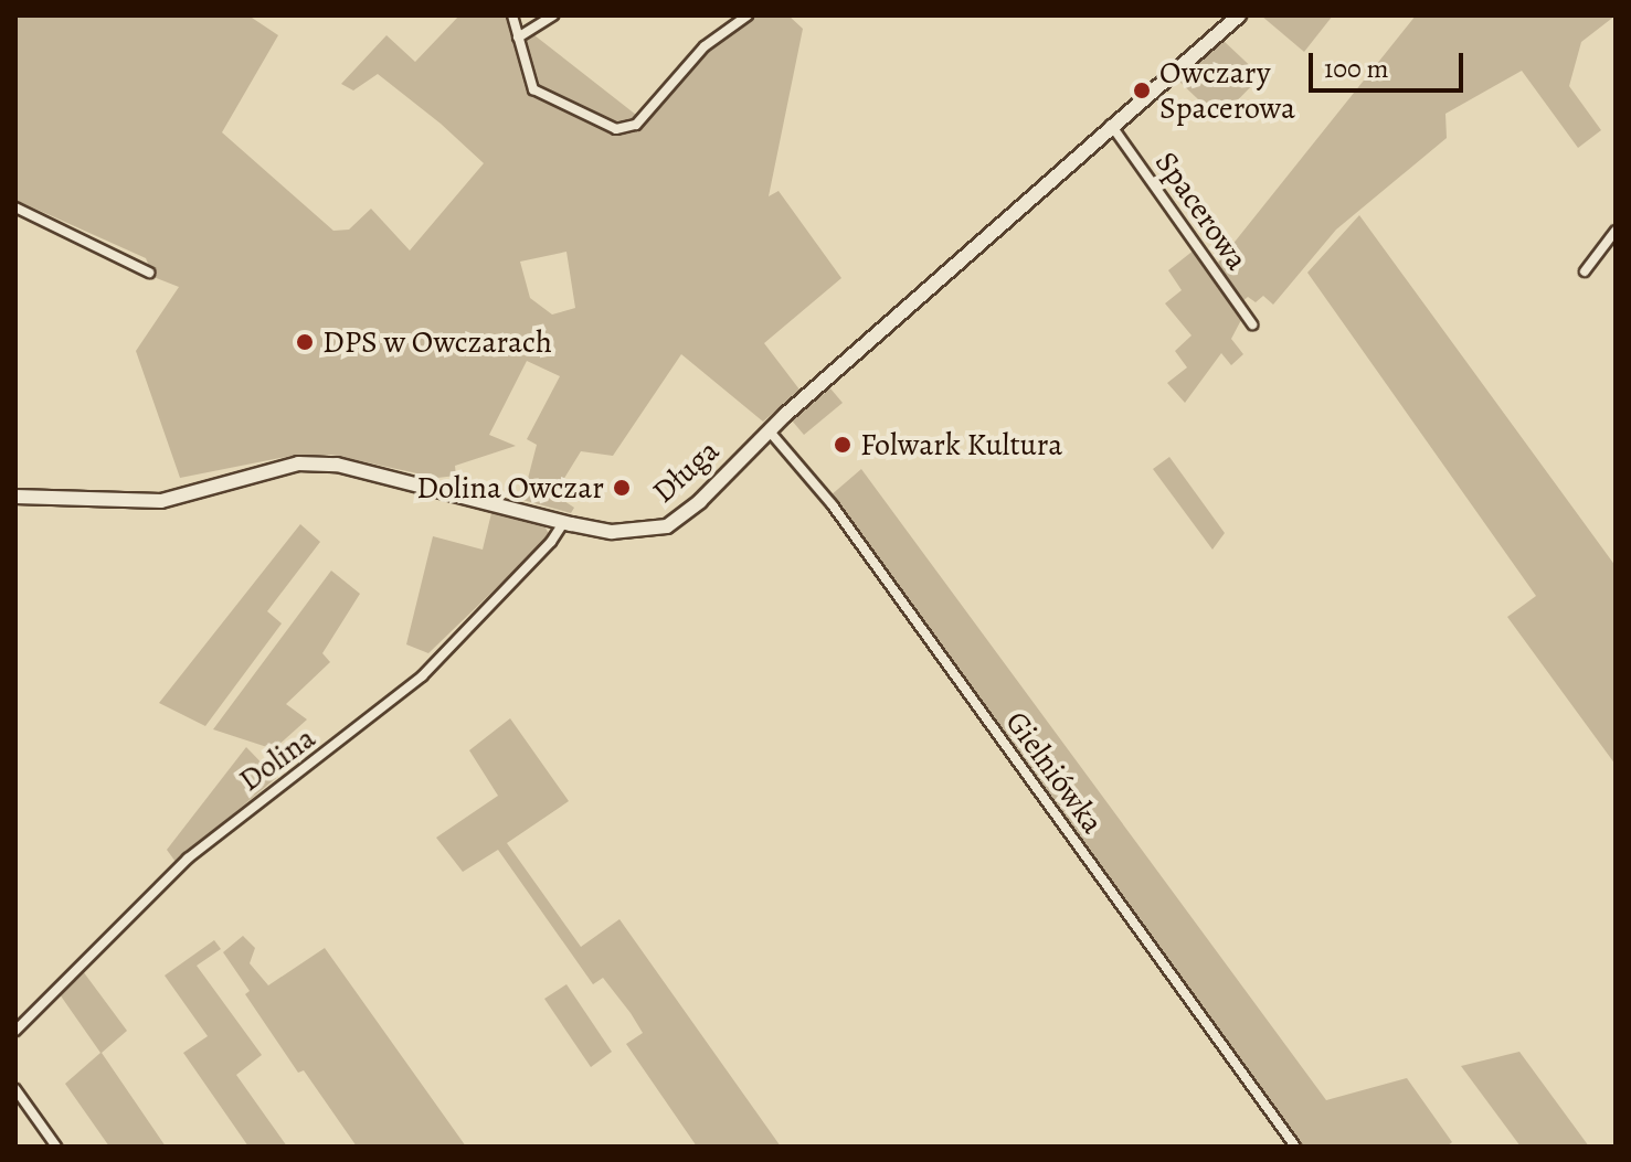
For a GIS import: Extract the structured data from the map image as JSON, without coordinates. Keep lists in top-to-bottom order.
{
  "streets": {
    "street": [
      "Spacerowa",
      "Długa",
      "Dolina",
      "Gielniówka"
    ]
  },
  "crossings": [
    ["Spacerowa", "Długa"],
    ["Długa", "Dolina"],
    ["Długa", "Gielniówka"]
  ],
  "places": [
    "Owczary Spacerowa",
    "DPS w Owczarach",
    "Folwark Kultura",
    "Dolina Owczar"
  ],
  "scale_bar": "100 m"
}
